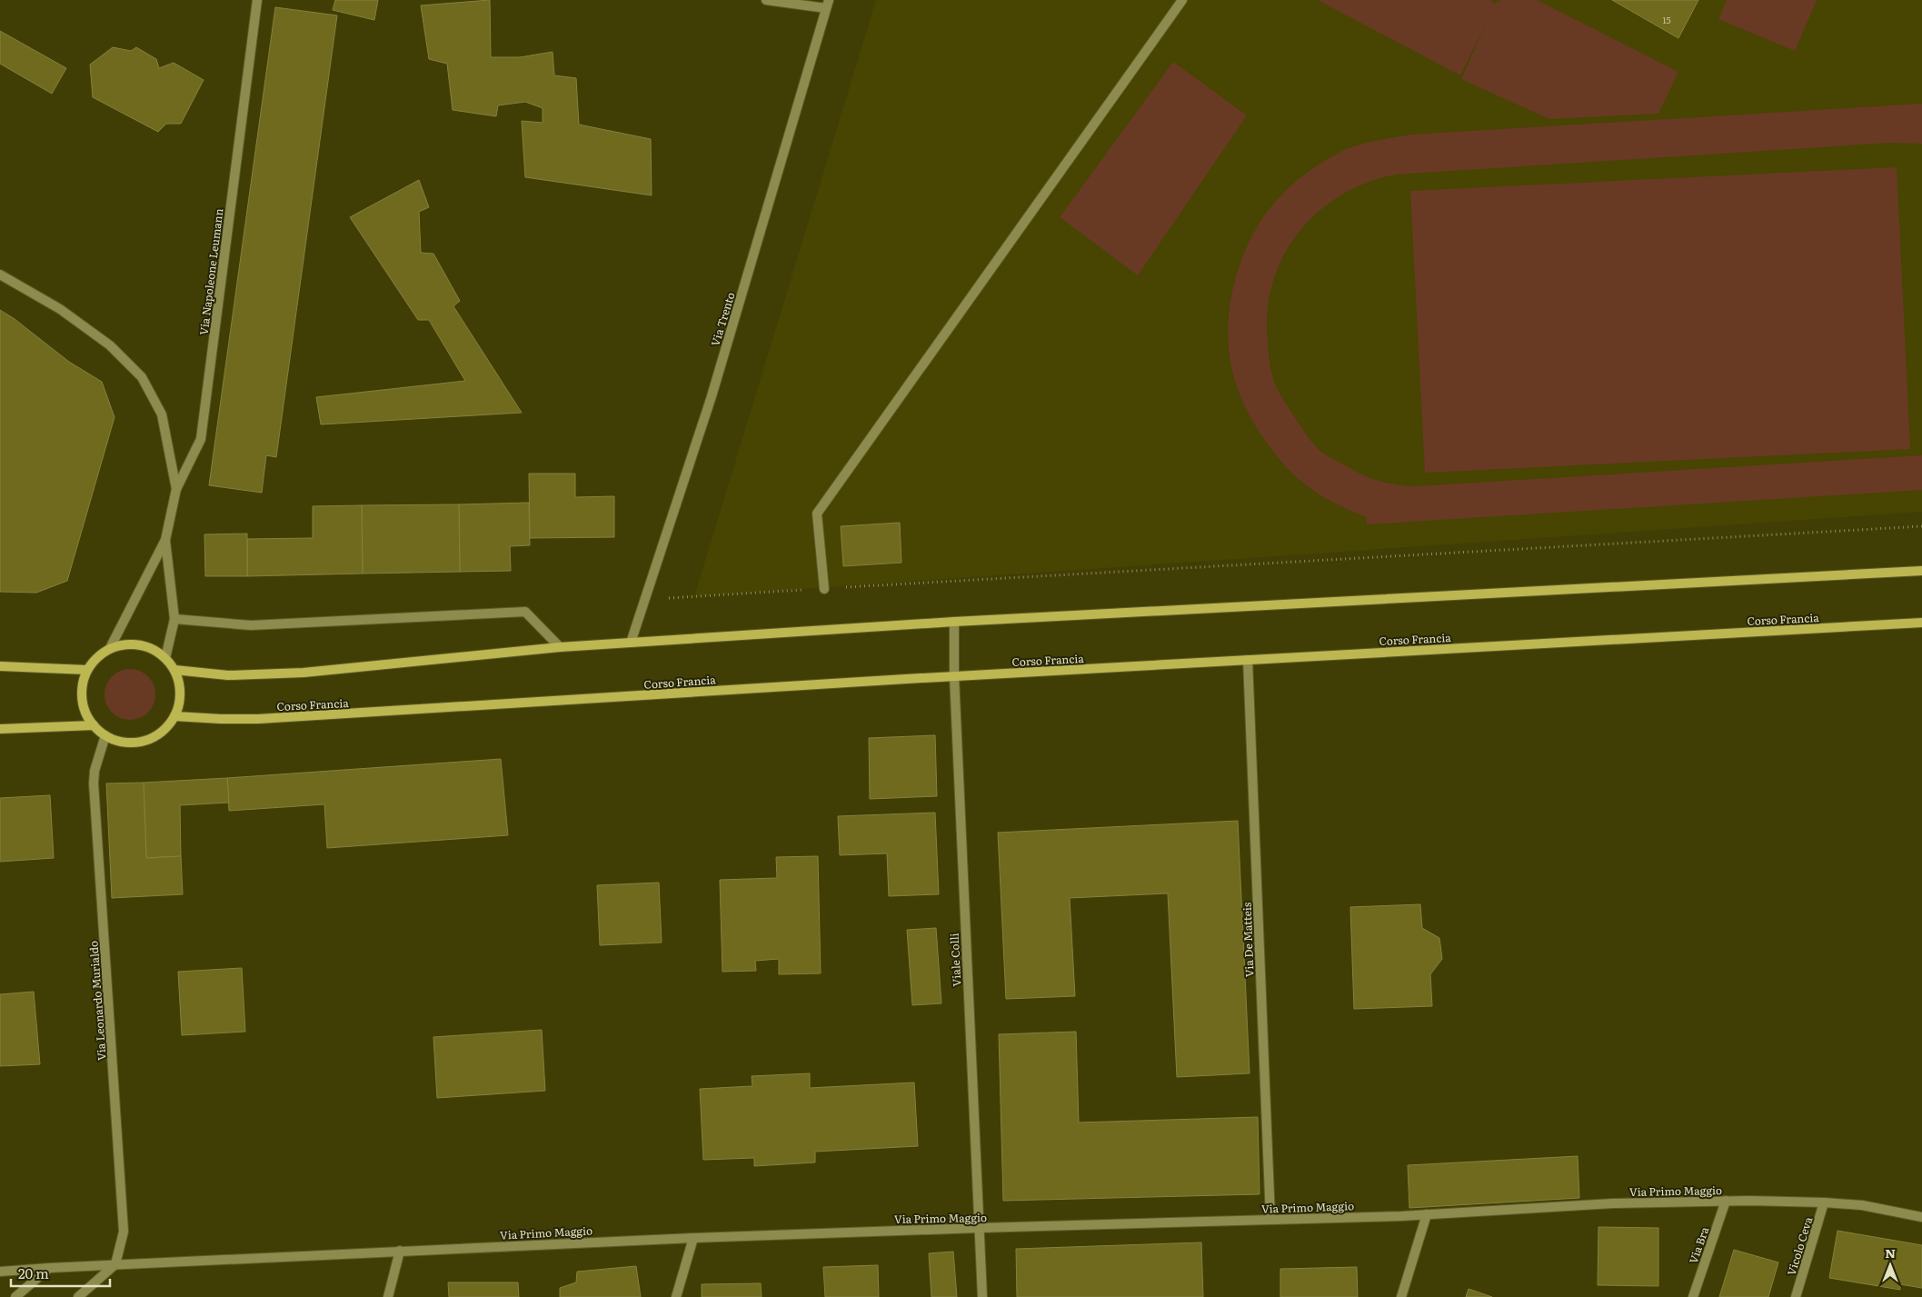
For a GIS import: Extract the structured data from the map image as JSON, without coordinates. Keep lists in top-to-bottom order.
{
  "streets": {
    "main road": ["Corso Francia"],
    "street": [
      "Via Napoleone Leumann",
      "Via Trento",
      "Via De Matteis",
      "Viale Colli",
      "Via Leonardo Murialdo",
      "Via Primo Maggio",
      "Via Bra",
      "Vicolo Ceva"
    ]
  },
  "crossings": [
    ["Via Napoleone Leumann", "Corso Francia"],
    ["Via Napoleone Leumann", "Via Leonardo Murialdo"],
    ["Corso Francia", "Via De Matteis"],
    ["Corso Francia", "Viale Colli"],
    ["Corso Francia", "Via Leonardo Murialdo"],
    ["Via De Matteis", "Via Primo Maggio"],
    ["Viale Colli", "Via Primo Maggio"],
    ["Via Leonardo Murialdo", "Via Primo Maggio"],
    ["Via Primo Maggio", "Via Bra"],
    ["Via Primo Maggio", "Vicolo Ceva"]
  ],
  "house_numbers": ["15"],
  "scale_bar": "20 m",
  "north": "top"
}
